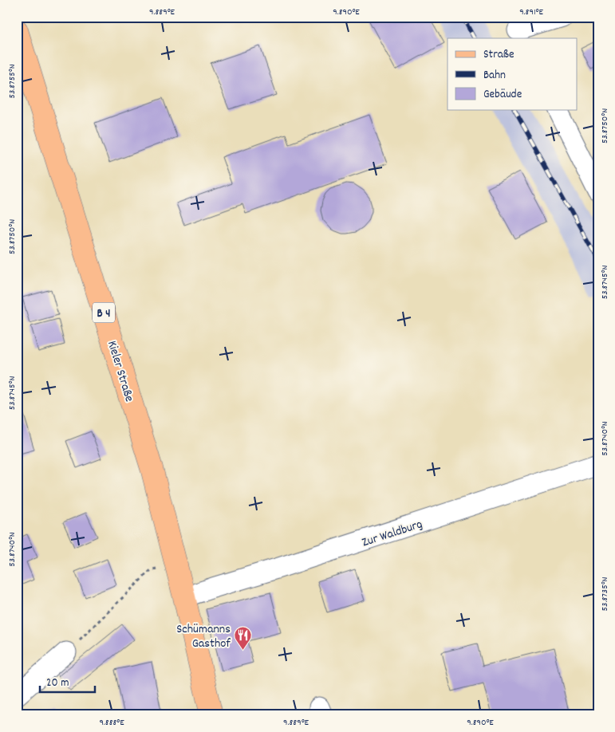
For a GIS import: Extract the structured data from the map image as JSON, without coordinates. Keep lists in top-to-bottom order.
{
  "streets": {
    "main road": ["B 4", "Kieler Straße"],
    "street": ["Zur Waldburg"]
  },
  "crossings": [
    ["Kieler Straße", "Zur Waldburg"]
  ],
  "places": {
    "restaurant": ["Schümanns Gasthof"]
  },
  "legend": ["Straße", "Bahn", "Gebäude"],
  "scale_bar": "20 m",
  "coordinates": [
    "9.889°E",
    "9.890°E",
    "9.891°E",
    "53.8755°N",
    "53.8750°N",
    "53.8745°N",
    "53.8740°N",
    "53.8735°N",
    "9.888°E"
  ]
}
